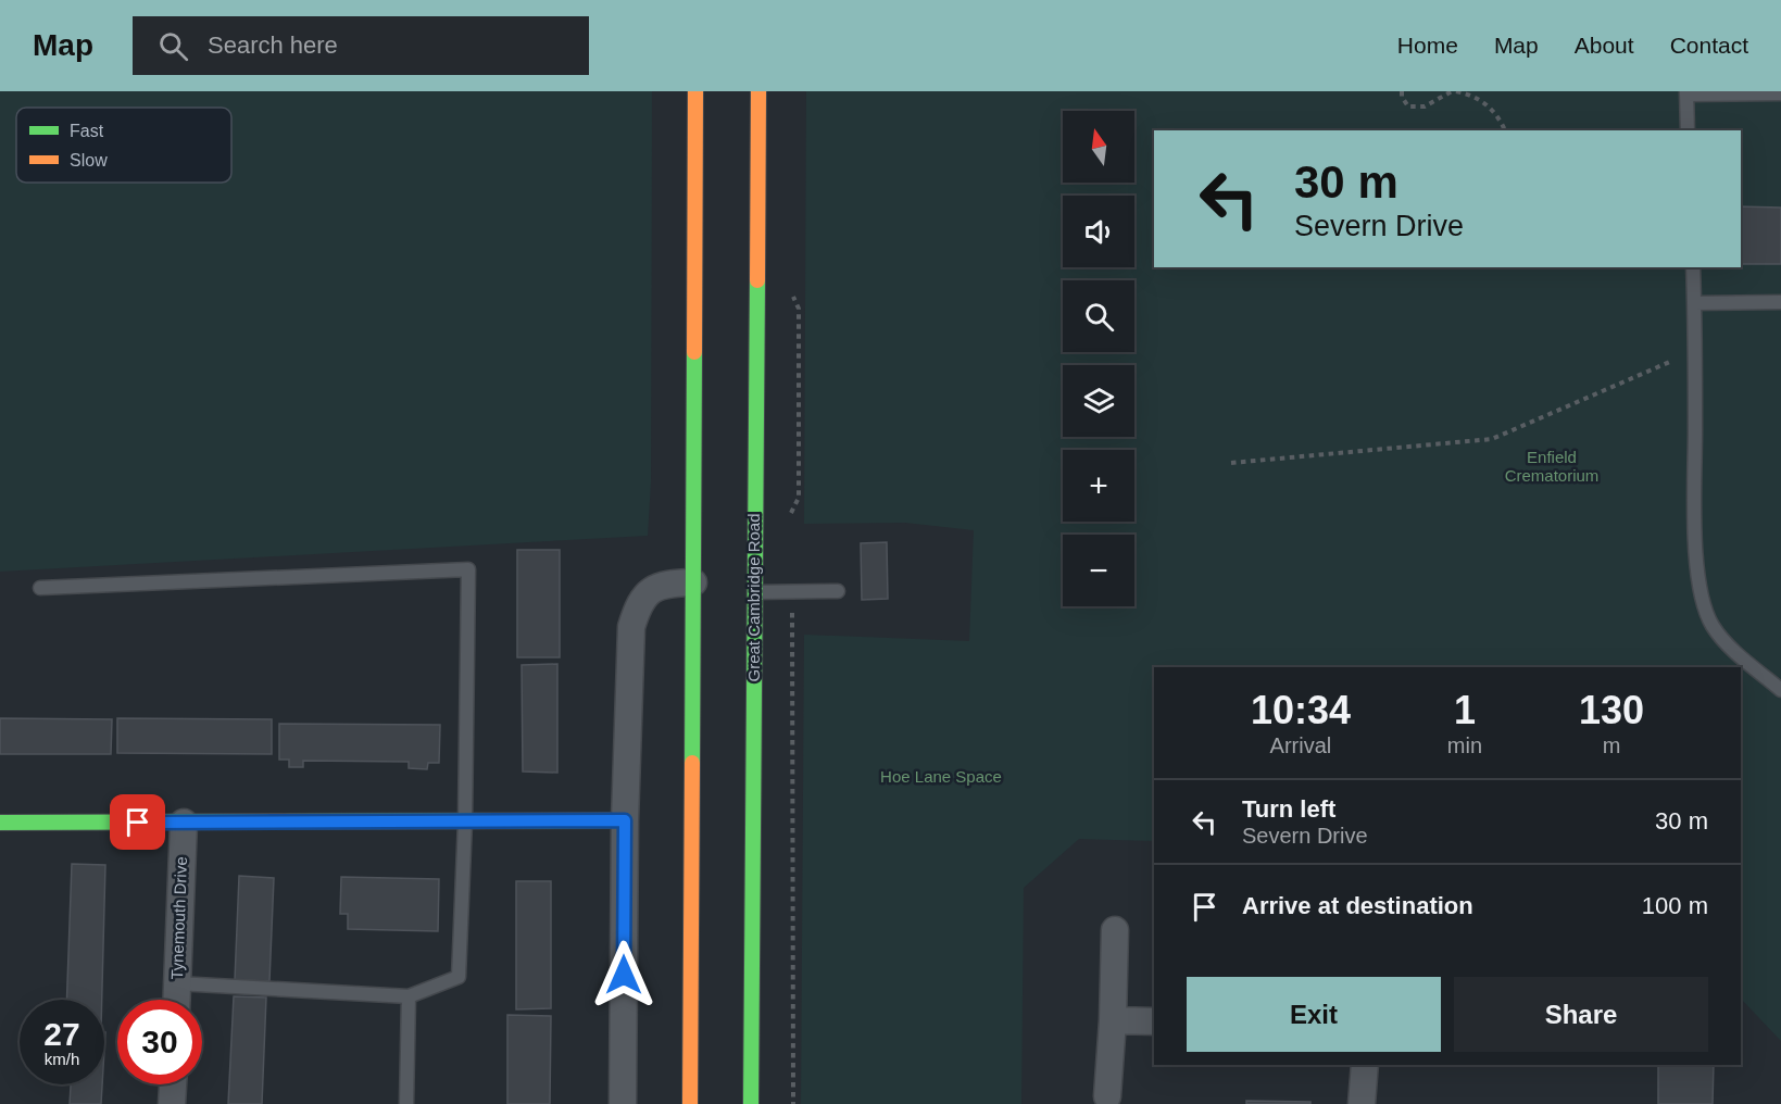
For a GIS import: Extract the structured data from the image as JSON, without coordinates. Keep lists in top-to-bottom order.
{
  "streets": {
    "main road": ["Great Cambridge Road"],
    "street": ["Tynemouth Drive"]
  },
  "parks": ["Enfield Crematorium", "Hoe Lane Space"],
  "legend": ["Fast", "Slow"],
  "north": "top",
  "page": {
    "header": "Map",
    "search": "Search here",
    "nav": [
      "Home",
      "Map",
      "About",
      "Contact"
    ],
    "map_buttons": ["+", "−"],
    "turn": ["30 m", "Severn Drive"],
    "eta": [
      "10:34",
      "Arrival",
      "1",
      "min",
      "130",
      "m"
    ],
    "list": [
      {
        "name": "Turn left",
        "note": "Severn Drive",
        "value": "30 m"
      },
      {
        "name": "Arrive at destination",
        "value": "100 m"
      }
    ],
    "buttons": ["Exit", "Share"],
    "speed": "27 km/h",
    "limit": "30"
  }
}
